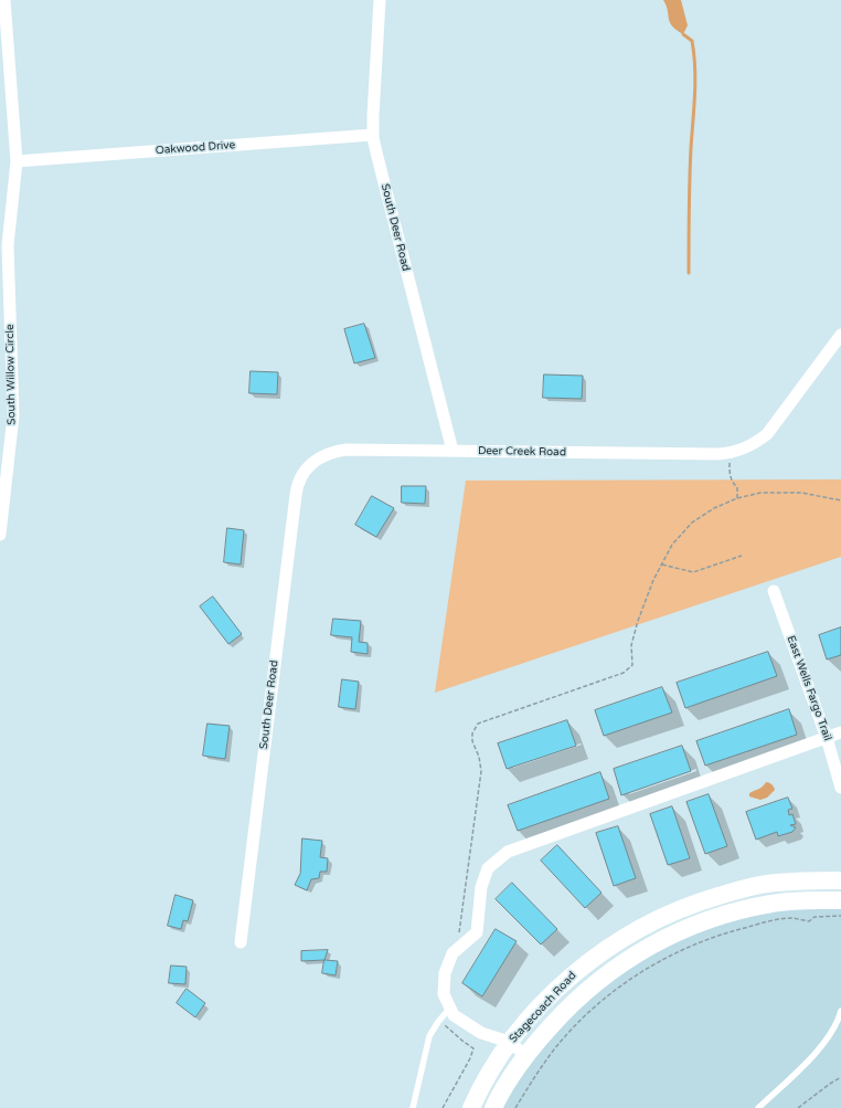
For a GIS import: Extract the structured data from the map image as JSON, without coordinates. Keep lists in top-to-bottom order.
{
  "streets": {
    "street": [
      "Oakwood Drive",
      "South Deer Road",
      "South Willow Circle",
      "Deer Creek Road",
      "East Wells Fargo Trail",
      "Stagecoach Road"
    ]
  },
  "crossings": [
    ["Oakwood Drive", "South Deer Road"],
    ["Oakwood Drive", "South Willow Circle"],
    ["South Deer Road", "Deer Creek Road"]
  ]
}
